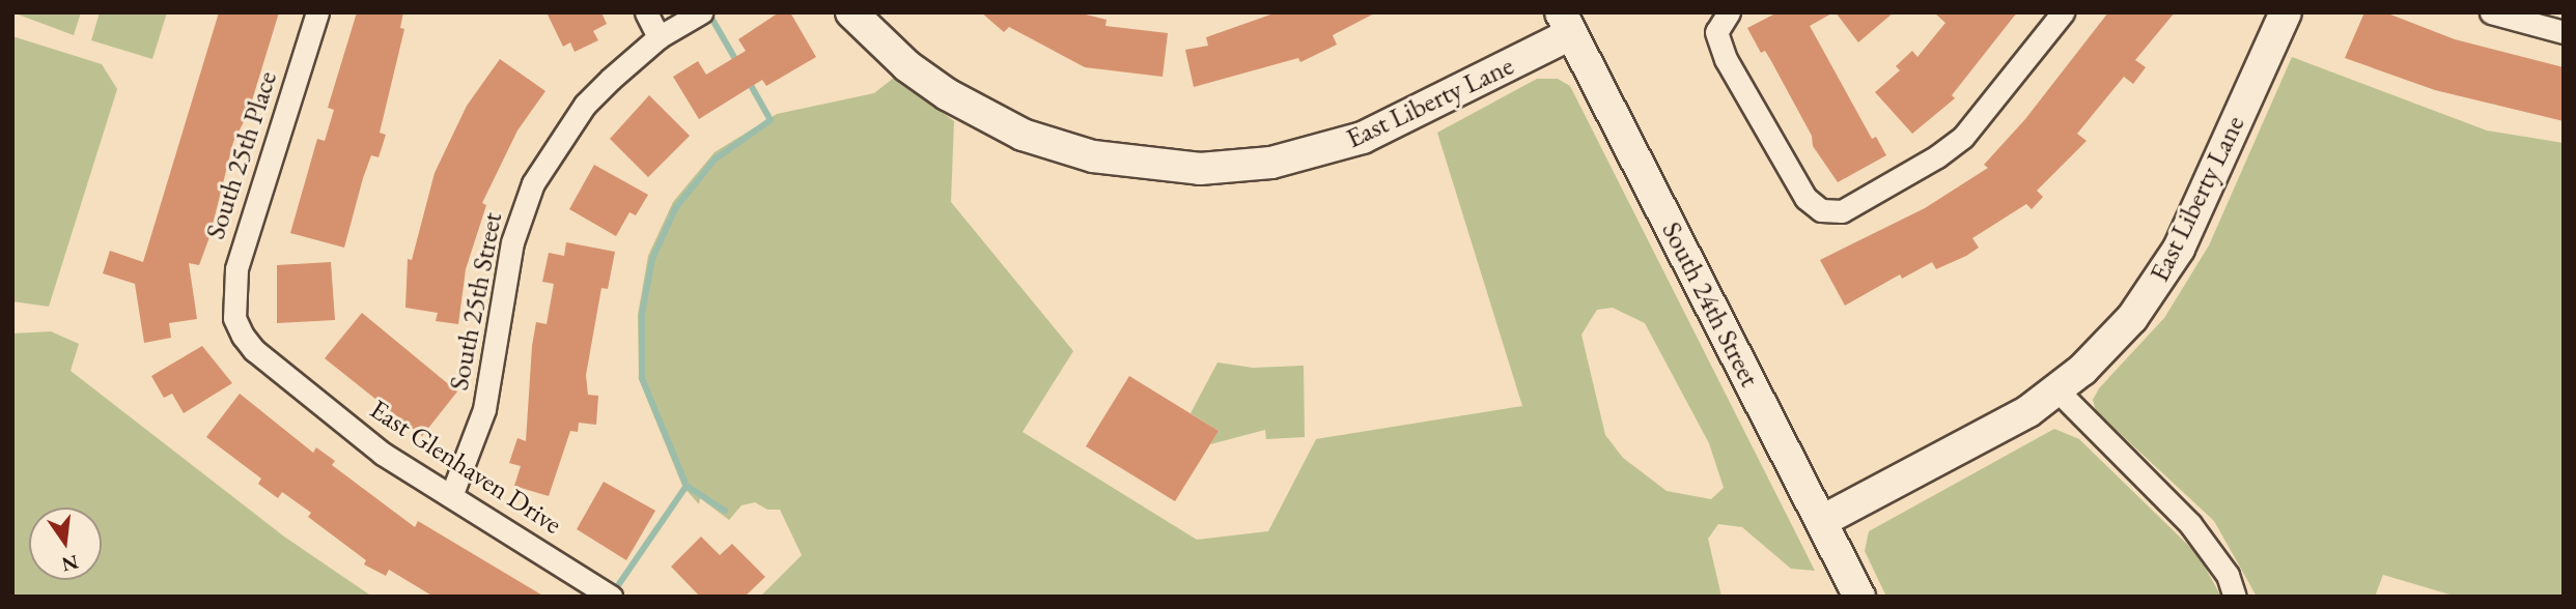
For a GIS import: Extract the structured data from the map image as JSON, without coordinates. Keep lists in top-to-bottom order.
{
  "streets": {
    "street": [
      "East Liberty Lane",
      "South 25th Place",
      "South 25th Street",
      "South 24th Street",
      "East Glenhaven Drive"
    ]
  },
  "crossings": [
    ["East Liberty Lane", "South 24th Street"],
    ["South 25th Place", "East Glenhaven Drive"],
    ["South 25th Street", "East Glenhaven Drive"]
  ],
  "north": "bottom"
}
